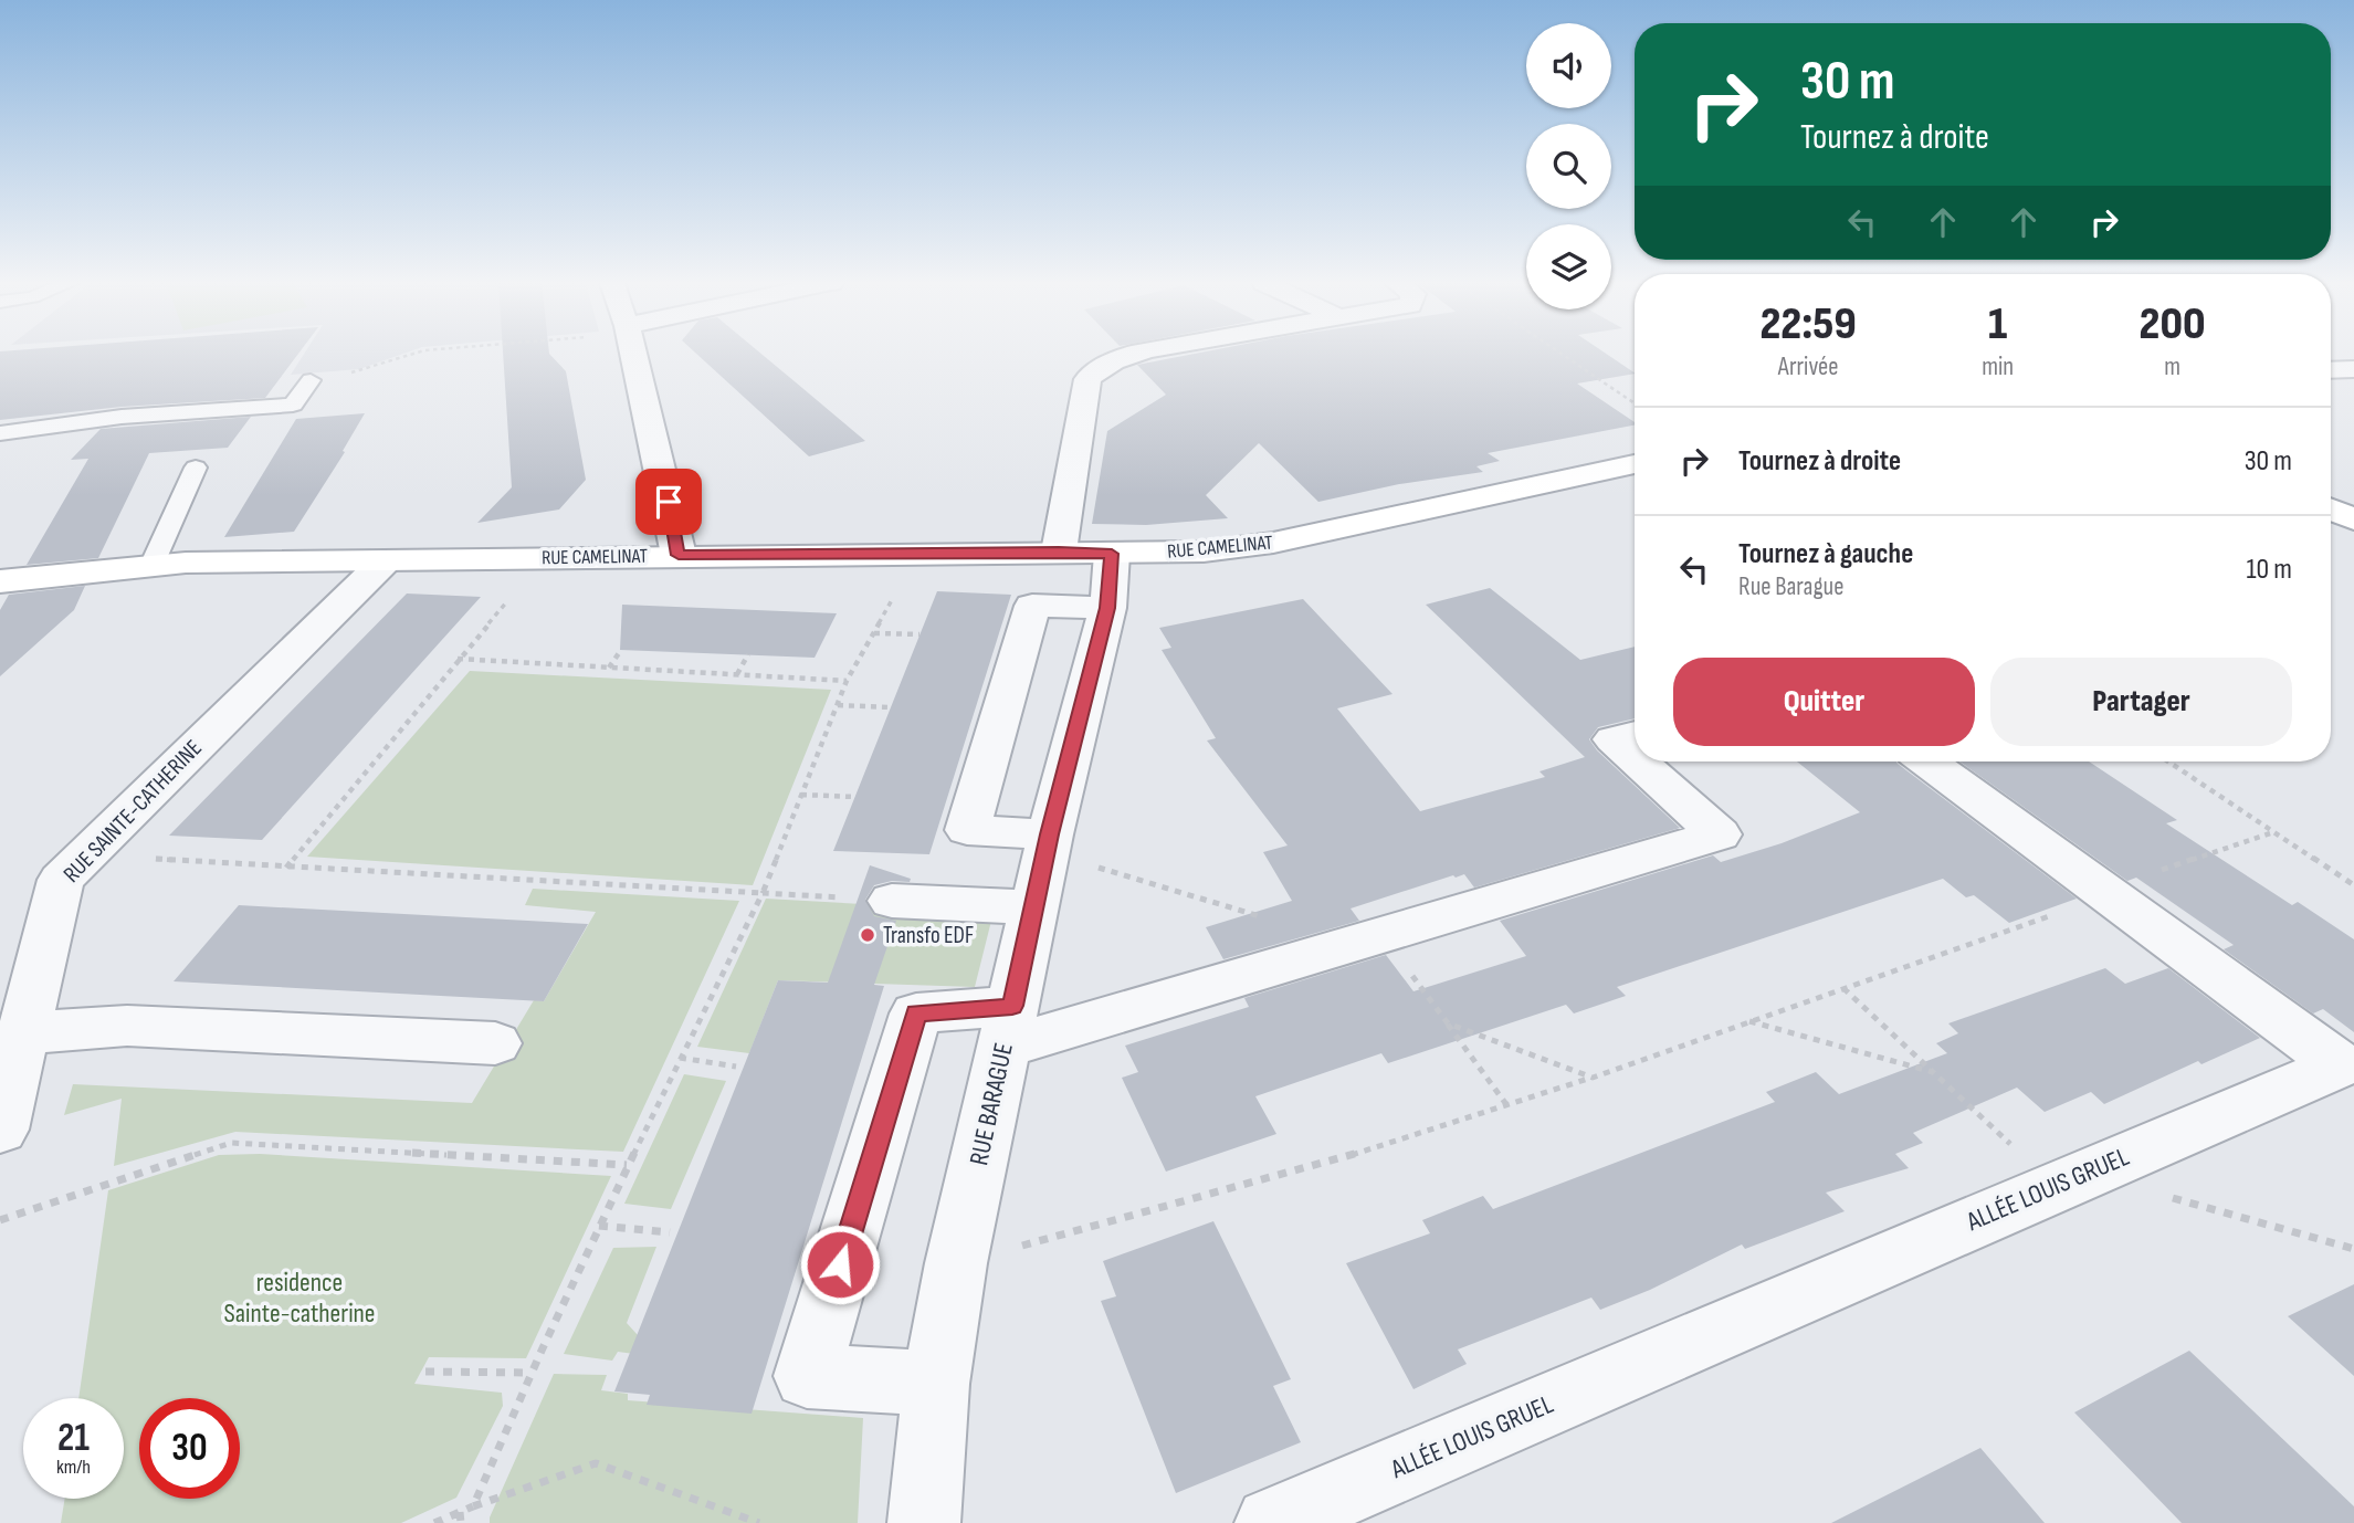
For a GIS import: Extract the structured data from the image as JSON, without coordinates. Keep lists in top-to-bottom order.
{
  "streets": {
    "street": [
      "RUE CAMELINAT",
      "RUE SAINTE-CATHERINE",
      "RUE BARAGUE",
      "ALLÉE LOUIS GRUEL"
    ]
  },
  "crossings": [
    ["RUE CAMELINAT", "RUE SAINTE-CATHERINE"],
    ["RUE CAMELINAT", "RUE BARAGUE"]
  ],
  "parks": ["residence Sainte-catherine"],
  "places": ["Transfo EDF"],
  "page": {
    "turn": ["30 m", "Tournez à droite"],
    "eta": [
      "22:59",
      "Arrivée",
      "1",
      "min",
      "200",
      "m"
    ],
    "list": [
      {
        "name": "Tournez à droite",
        "value": "30 m"
      },
      {
        "name": "Tournez à gauche",
        "note": "Rue Barague",
        "value": "10 m"
      }
    ],
    "buttons": ["Quitter", "Partager"],
    "speed": "21 km/h",
    "limit": "30"
  }
}
